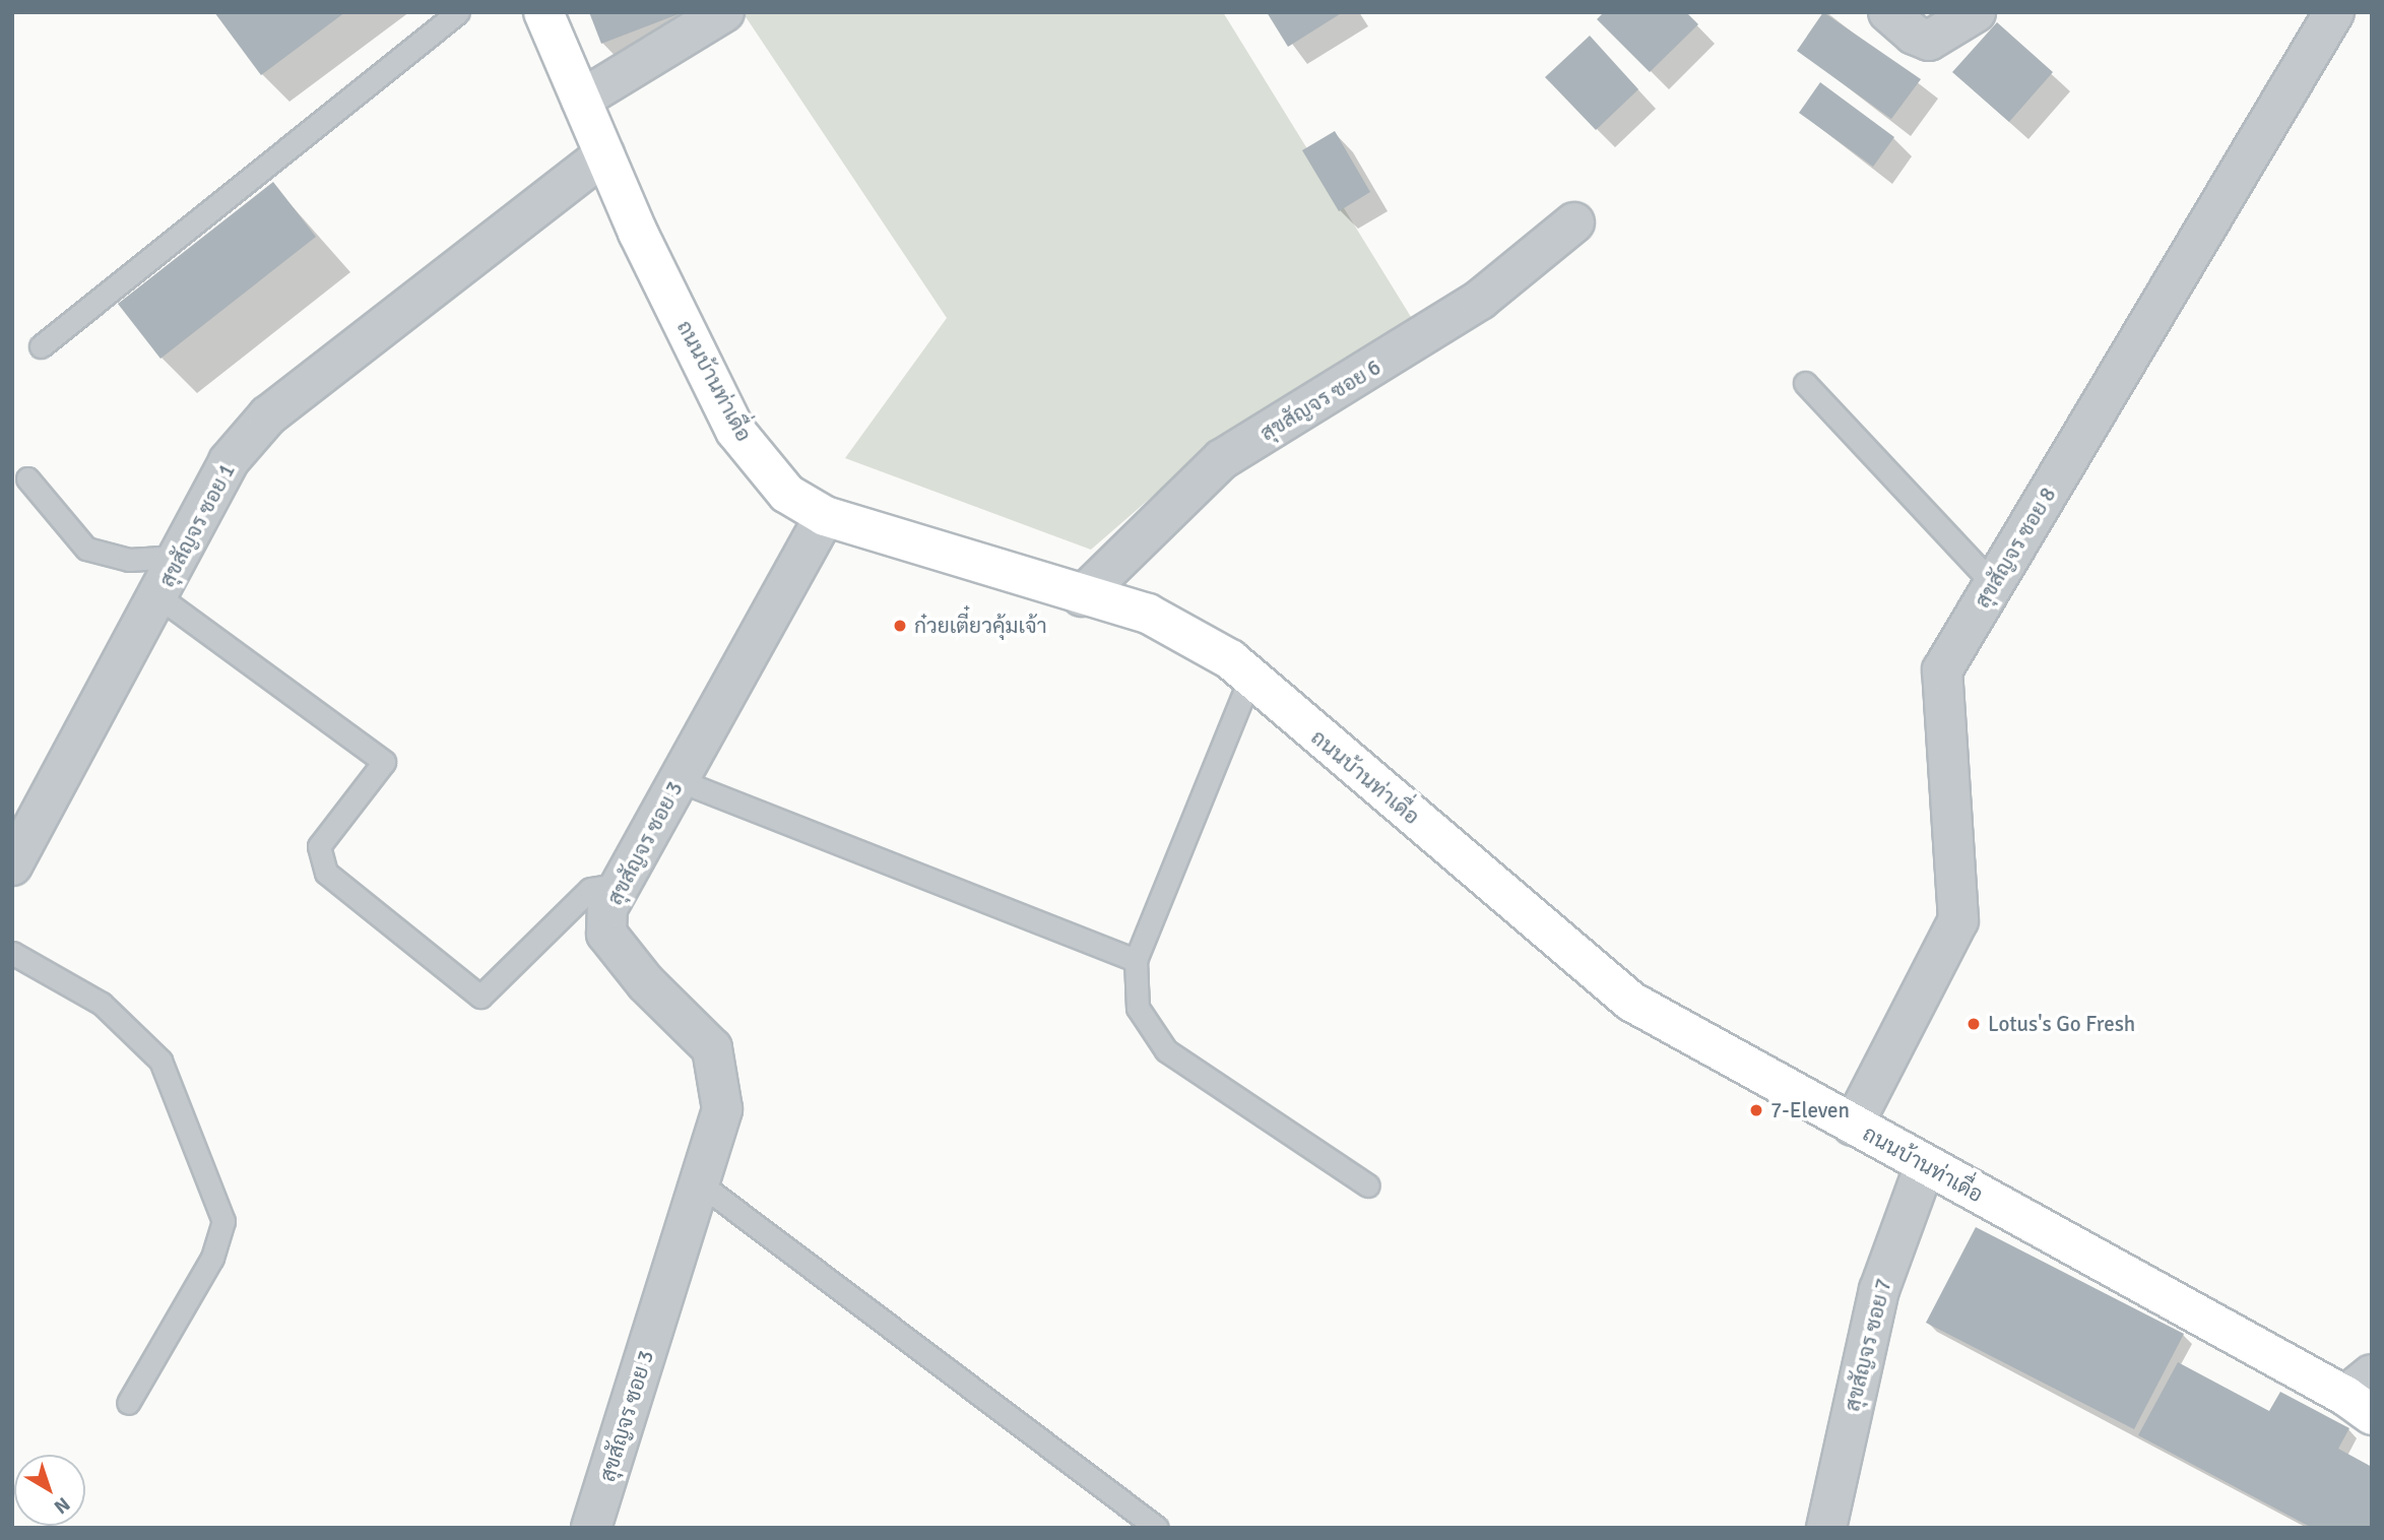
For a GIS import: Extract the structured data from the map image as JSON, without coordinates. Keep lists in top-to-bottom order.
{
  "streets": {
    "street": [
      "ถนนบ้านท่าเดื่อ",
      "สุขสัญจร ซอย 6",
      "สุขสัญจร ซอย 1",
      "สุขสัญจร ซอย 8",
      "สุขสัญจร ซอย 3",
      "สุขสัญจร ซอย 7"
    ]
  },
  "crossings": [
    ["ถนนบ้านท่าเดื่อ", "สุขสัญจร ซอย 6"],
    ["ถนนบ้านท่าเดื่อ", "สุขสัญจร ซอย 1"],
    ["ถนนบ้านท่าเดื่อ", "สุขสัญจร ซอย 8"],
    ["ถนนบ้านท่าเดื่อ", "สุขสัญจร ซอย 3"],
    ["ถนนบ้านท่าเดื่อ", "สุขสัญจร ซอย 7"]
  ],
  "places": ["ก๋วยเตี๋ยวคุ้มเจ้า", "Lotus's Go Fresh", "7-Eleven"],
  "north": "bottom right"
}
